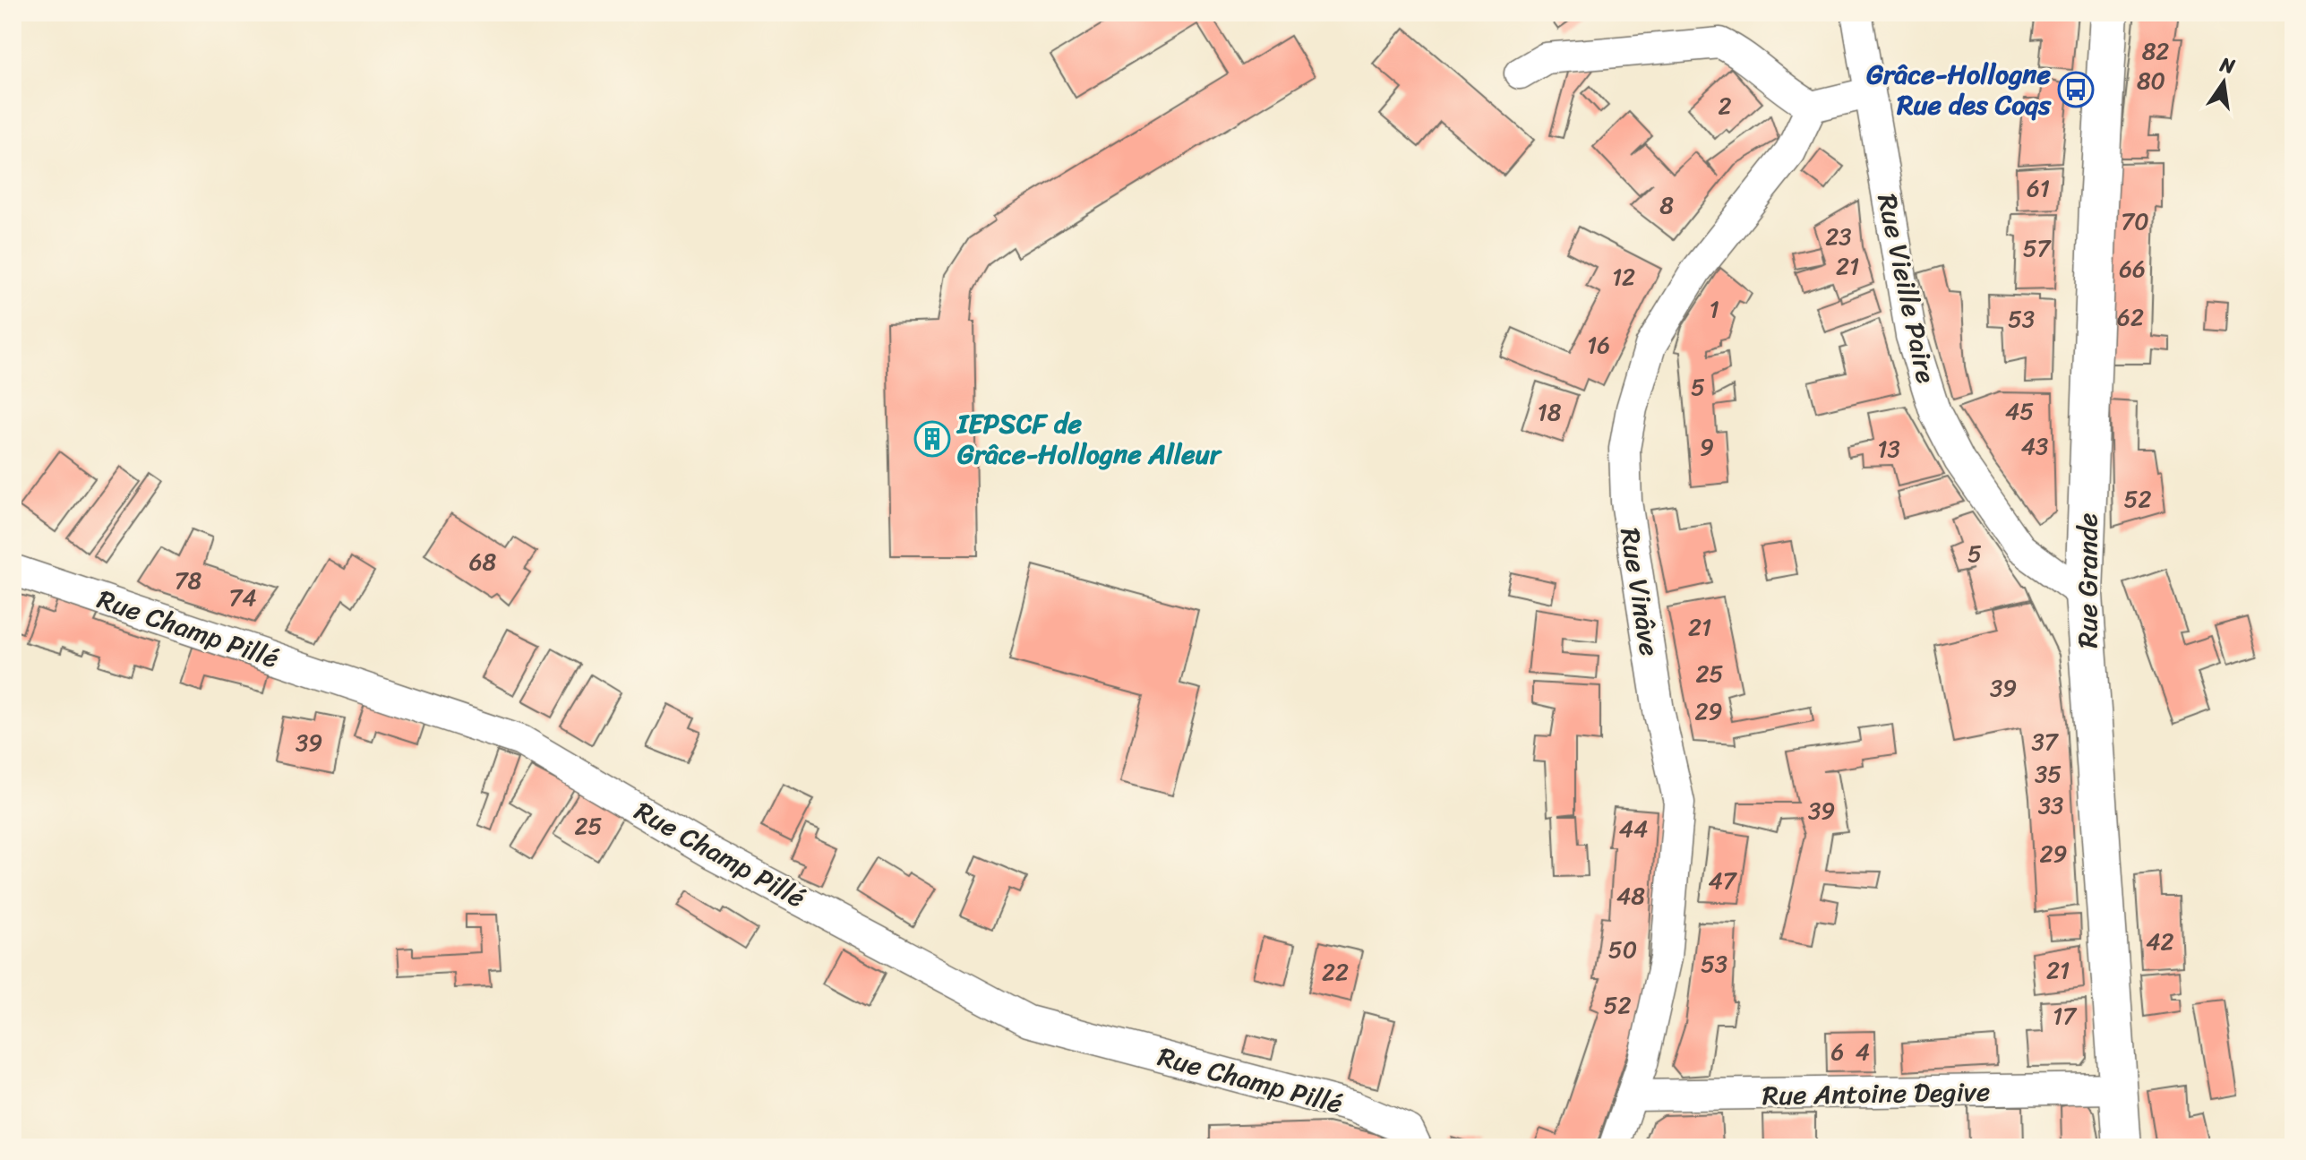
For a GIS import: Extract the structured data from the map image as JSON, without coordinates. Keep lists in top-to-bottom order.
{
  "streets": {
    "street": [
      "Rue Vieille Paire",
      "Rue Grande",
      "Rue Vinâve",
      "Rue Champ Pillé",
      "Rue Antoine Degive"
    ]
  },
  "crossings": [
    ["Rue Vieille Paire", "Rue Grande"],
    ["Rue Grande", "Rue Antoine Degive"],
    ["Rue Vinâve", "Rue Antoine Degive"]
  ],
  "places": {
    "bus stop": ["Grâce-Hollogne Rue des Coqs"],
    "building": ["IEPSCF de Grâce-Hollogne Alleur"]
  },
  "house_numbers": [
    "82",
    "80",
    "2",
    "61",
    "8",
    "70",
    "23",
    "57",
    "21",
    "66",
    "12",
    "1",
    "62",
    "53",
    "16",
    "5",
    "45",
    "18",
    "43",
    "9",
    "13",
    "52",
    "5",
    "68",
    "78",
    "74",
    "21",
    "25",
    "39",
    "29",
    "37",
    "39",
    "35",
    "33",
    "39",
    "25",
    "44",
    "29",
    "47",
    "48",
    "42",
    "50",
    "53",
    "21",
    "22",
    "52",
    "17",
    "6",
    "4"
  ],
  "north": "top"
}
